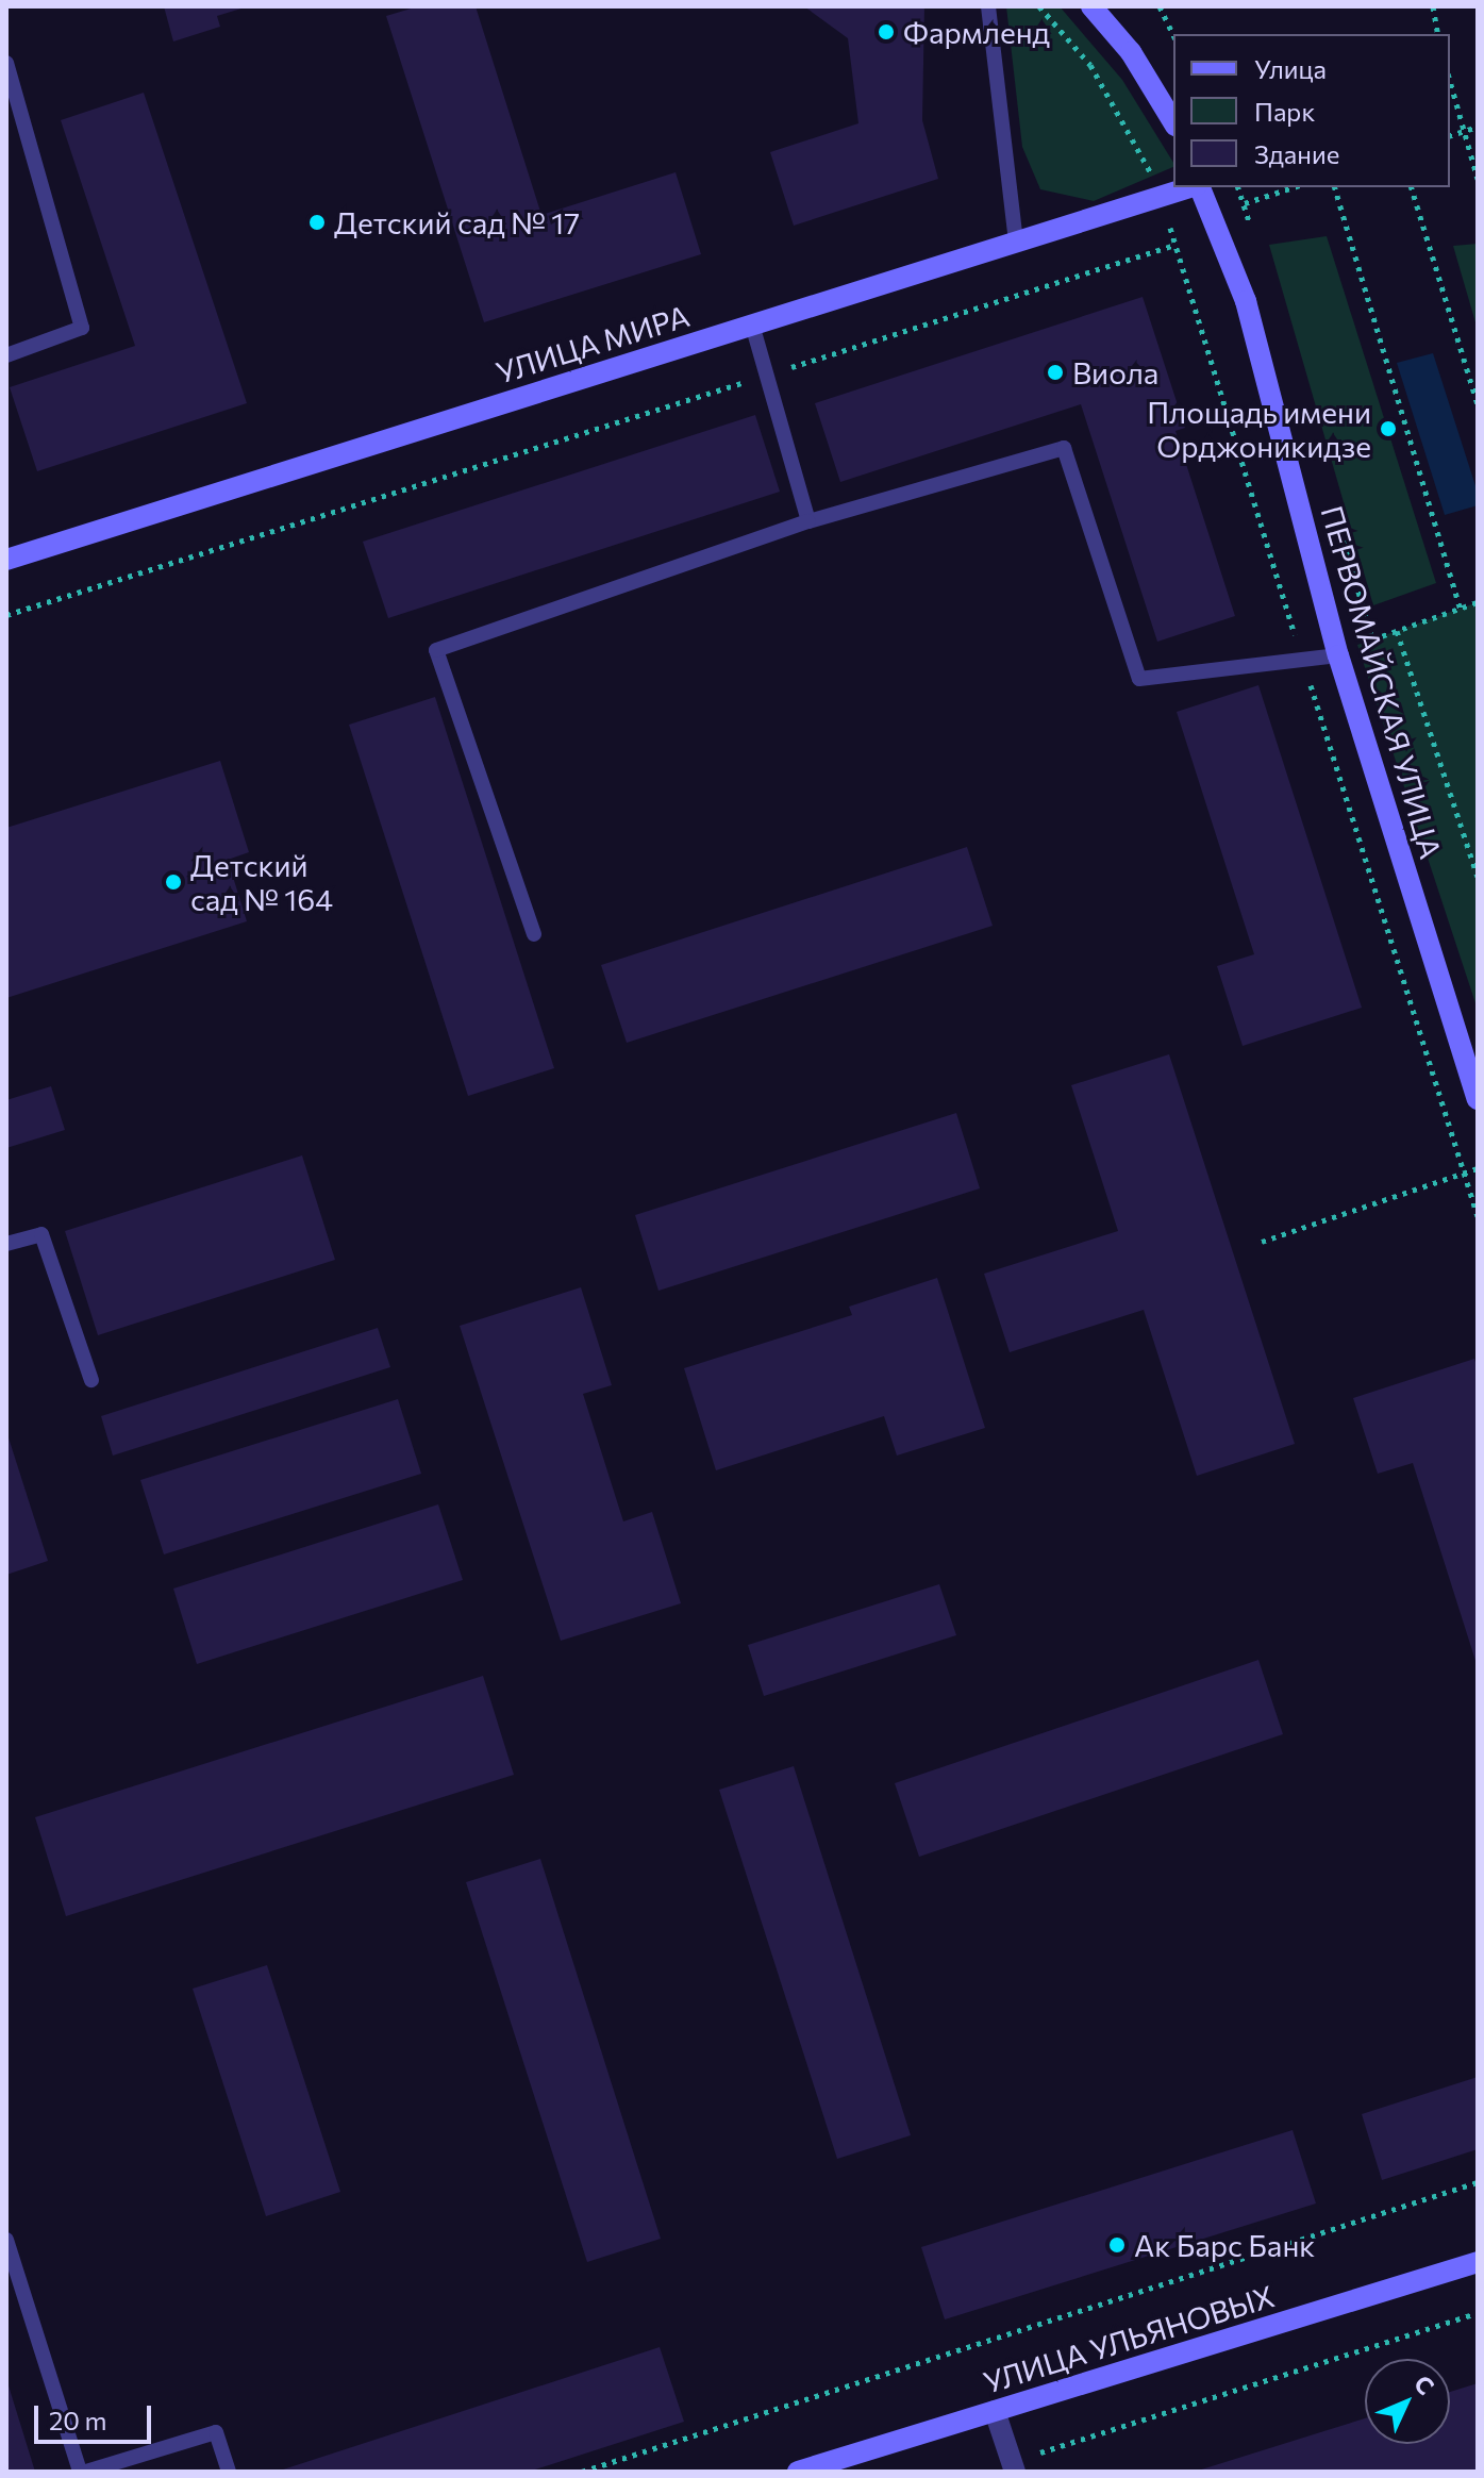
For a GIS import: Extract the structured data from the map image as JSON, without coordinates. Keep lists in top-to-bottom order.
{
  "streets": {
    "main road": ["УЛИЦА МИРА", "ПЕРВОМАЙСКАЯ УЛИЦА", "УЛИЦА УЛЬЯНОВЫХ"]
  },
  "places": [
    "Фармленд",
    "Детский сад № 17",
    "Виола",
    "Площадь имени Орджоникидзе",
    "Детский сад № 164",
    "Ак Барс Банк"
  ],
  "legend": ["Улица", "Парк", "Здание"],
  "scale_bar": "20 m",
  "north": "top right"
}
